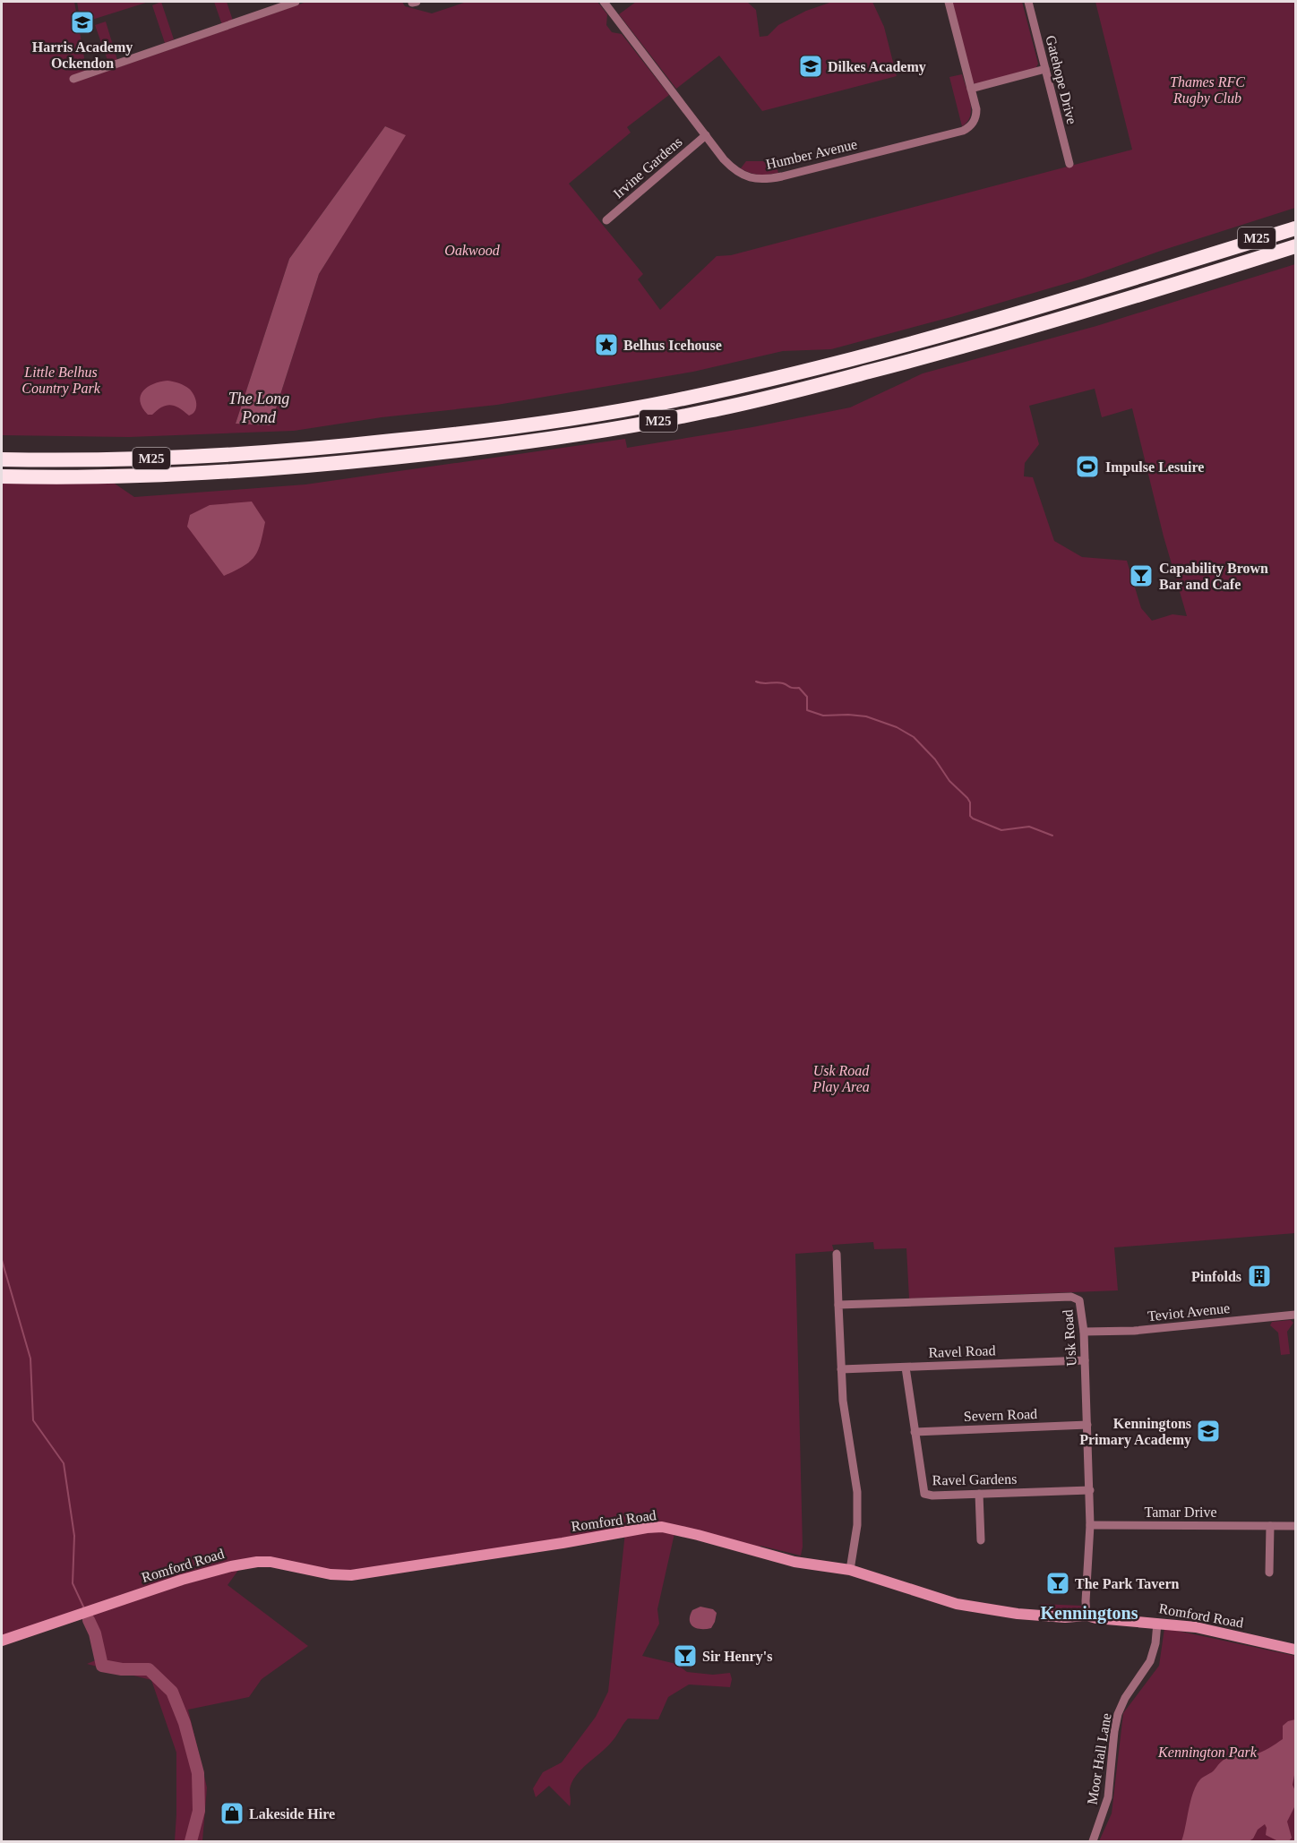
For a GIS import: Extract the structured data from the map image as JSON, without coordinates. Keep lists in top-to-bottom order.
{
  "streets": {
    "highway": ["M25"],
    "street": [
      "Gatehope Drive",
      "Humber Avenue",
      "Irvine Gardens",
      "Teviot Avenue",
      "Usk Road",
      "Ravel Road",
      "Severn Road",
      "Ravel Gardens",
      "Tamar Drive",
      "Romford Road",
      "Moor Hall Lane"
    ]
  },
  "crossings": [
    ["Humber Avenue", "Irvine Gardens"],
    ["Teviot Avenue", "Usk Road"],
    ["Usk Road", "Ravel Road"],
    ["Usk Road", "Severn Road"],
    ["Usk Road", "Ravel Gardens"],
    ["Usk Road", "Tamar Drive"],
    ["Usk Road", "Romford Road"],
    ["Ravel Road", "Ravel Gardens"],
    ["Severn Road", "Ravel Gardens"],
    ["Romford Road", "Moor Hall Lane"]
  ],
  "districts": ["Kenningtons"],
  "water": ["The Long Pond"],
  "parks": [
    "Thames RFC Rugby Club",
    "Oakwood",
    "Little Belhus Country Park",
    "Usk Road Play Area",
    "Kennington Park"
  ],
  "places": {
    "school or university": ["Harris Academy Ockendon", "Dilkes Academy", "Kenningtons Primary Academy"],
    "place": ["Belhus Icehouse"],
    "sports": ["Impulse Lesuire"],
    "bar": ["Capability Brown Bar and Cafe", "The Park Tavern", "Sir Henry's"],
    "building": ["Pinfolds"],
    "shop": ["Lakeside Hire"]
  }
}
